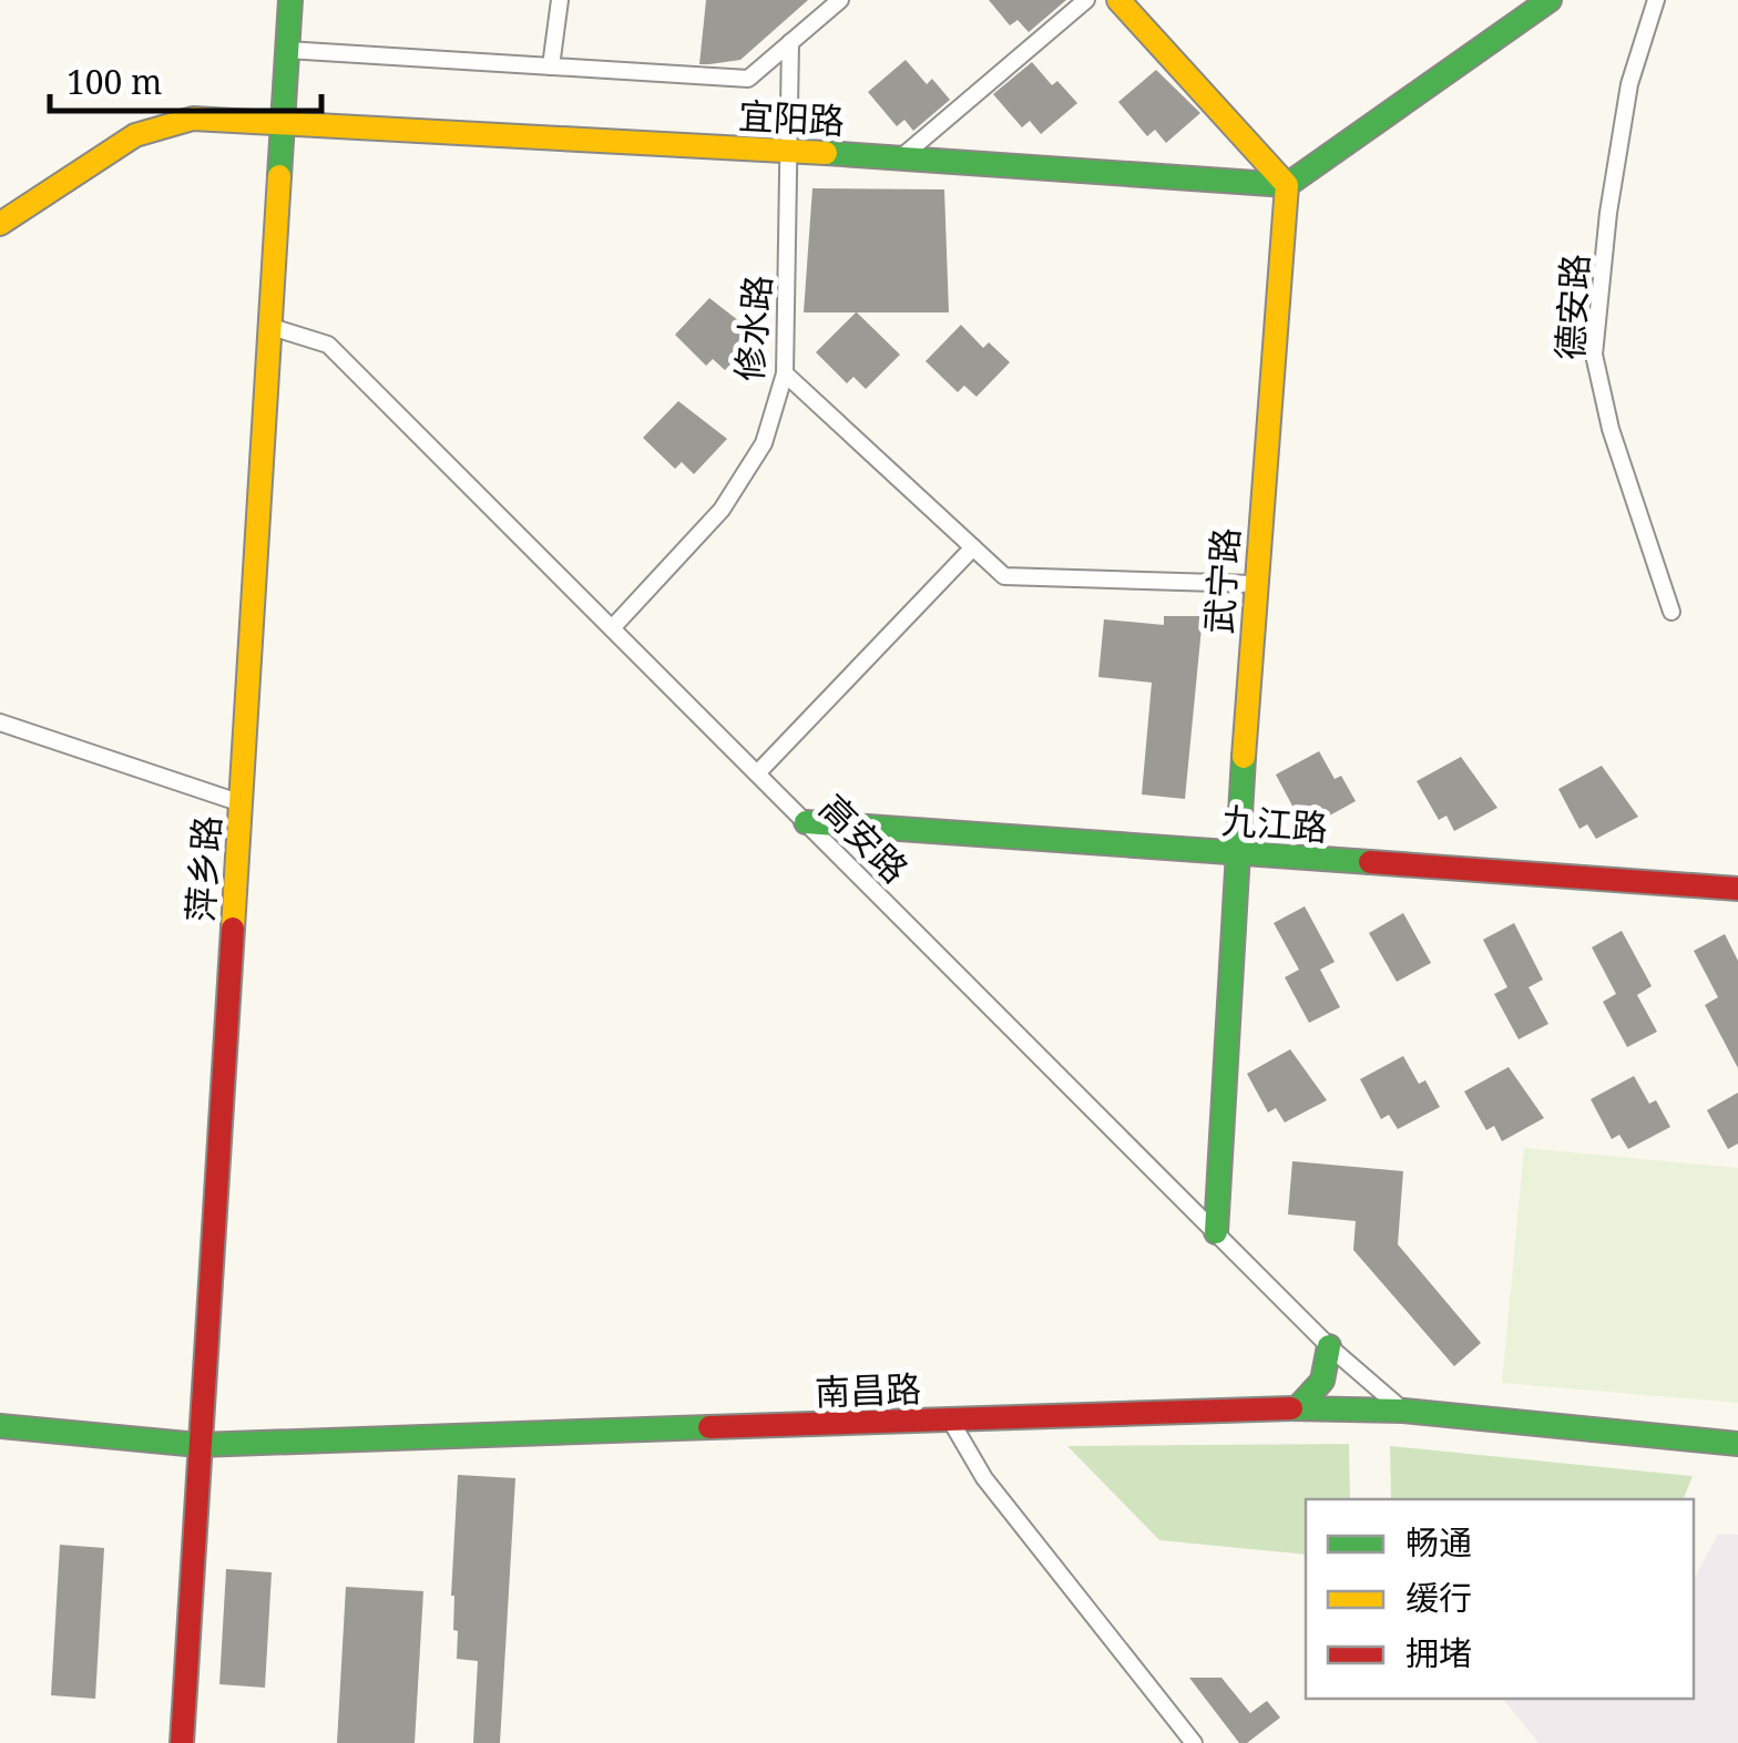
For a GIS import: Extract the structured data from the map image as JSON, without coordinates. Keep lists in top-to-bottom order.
{
  "streets": {
    "street": [
      "宜阳路",
      "德安路",
      "修水路",
      "武宁路",
      "九江路",
      "高安路",
      "萍乡路",
      "南昌路"
    ]
  },
  "crossings": [
    ["宜阳路", "修水路"],
    ["宜阳路", "武宁路"],
    ["宜阳路", "萍乡路"],
    ["修水路", "高安路"],
    ["武宁路", "九江路"],
    ["武宁路", "高安路"],
    ["九江路", "高安路"],
    ["高安路", "萍乡路"],
    ["高安路", "南昌路"],
    ["萍乡路", "南昌路"]
  ],
  "legend": ["畅通", "缓行", "拥堵"],
  "scale_bar": "100 m"
}
